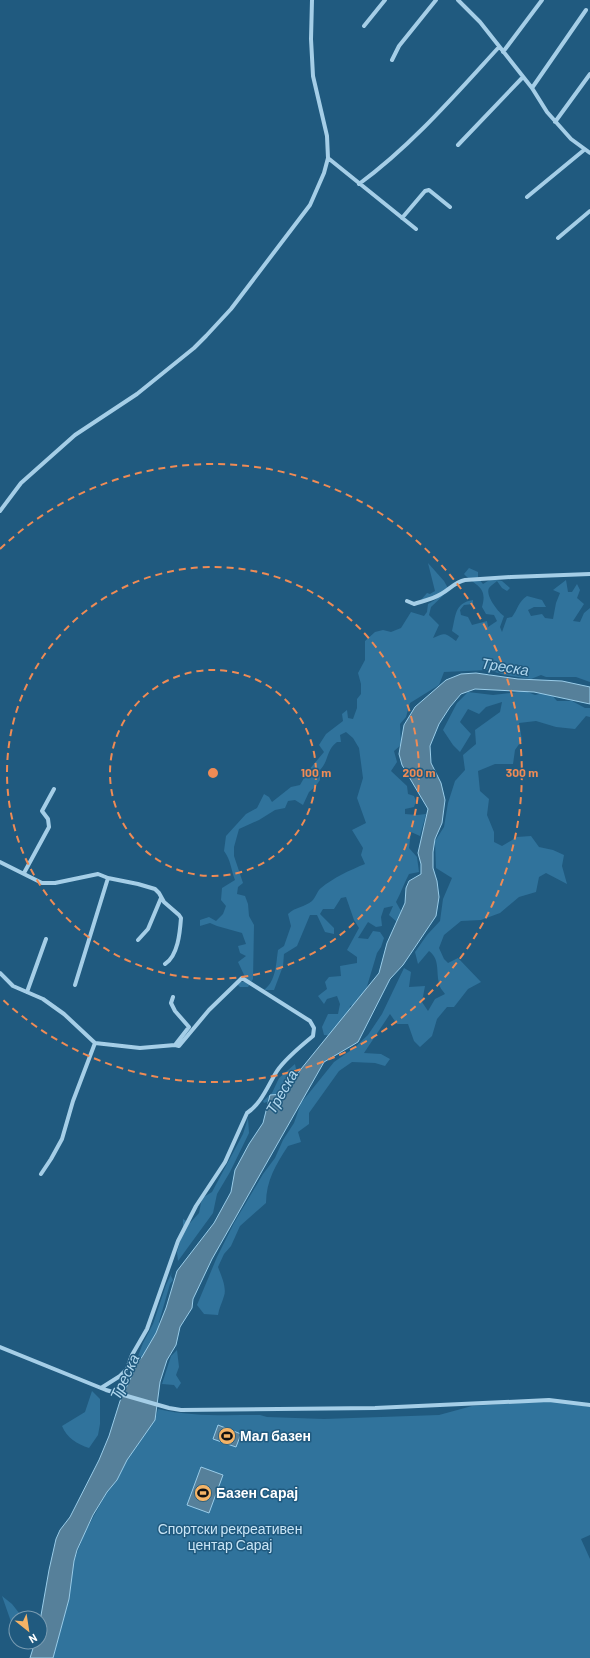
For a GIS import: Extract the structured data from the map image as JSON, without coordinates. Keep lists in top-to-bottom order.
{
  "water": ["Треска"],
  "parks": ["Спортски рекреативен центар Сарај"],
  "places": {
    "sports": ["Мал базен", "Базен Сарај"]
  },
  "north": "bottom right",
  "rings": ["100 m", "200 m", "300 m"]
}
